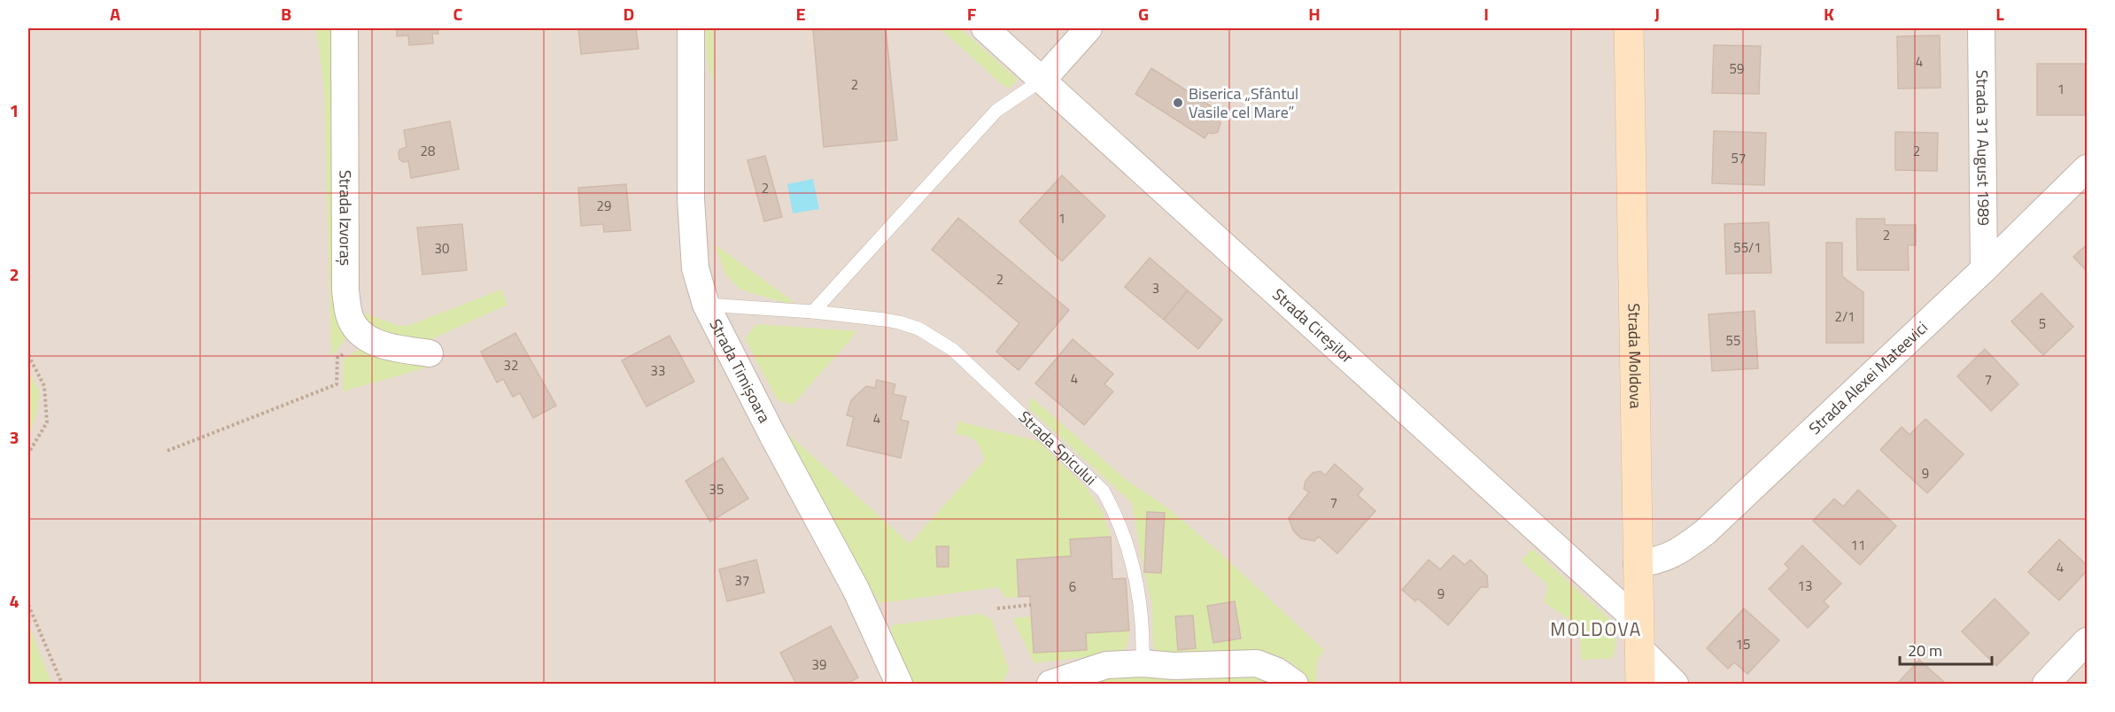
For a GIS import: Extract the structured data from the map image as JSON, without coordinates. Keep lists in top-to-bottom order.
{
  "streets": {
    "street": [
      "Strada 31 August 1989",
      "Strada Izvoraș",
      "Strada Cireșilor",
      "Strada Moldova",
      "Strada Timișoara",
      "Strada Alexei Mateevici"
    ],
    "lane": ["Strada Spicului"]
  },
  "crossings": [
    ["Strada 31 August 1989", "Strada Alexei Mateevici"],
    ["Strada Cireșilor", "Strada Moldova"],
    ["Strada Moldova", "Strada Alexei Mateevici"],
    ["Strada Timișoara", "Strada Spicului"]
  ],
  "districts": ["MOLDOVA"],
  "places": ["Biserica „Sfântul Vasile cel Mare”"],
  "house_numbers": [
    "4",
    "59",
    "2",
    "1",
    "28",
    "2",
    "57",
    "2",
    "29",
    "1",
    "2",
    "55/1",
    "30",
    "2",
    "3",
    "2/1",
    "5",
    "55",
    "32",
    "33",
    "4",
    "7",
    "4",
    "9",
    "35",
    "7",
    "11",
    "4",
    "37",
    "13",
    "6",
    "9",
    "15",
    "39"
  ],
  "scale_bar": "20 m",
  "grid": {
    "columns": [
      "A",
      "B",
      "C",
      "D",
      "E",
      "F",
      "G",
      "H",
      "I",
      "J",
      "K",
      "L"
    ],
    "rows": [
      "1",
      "2",
      "3",
      "4"
    ]
  }
}
